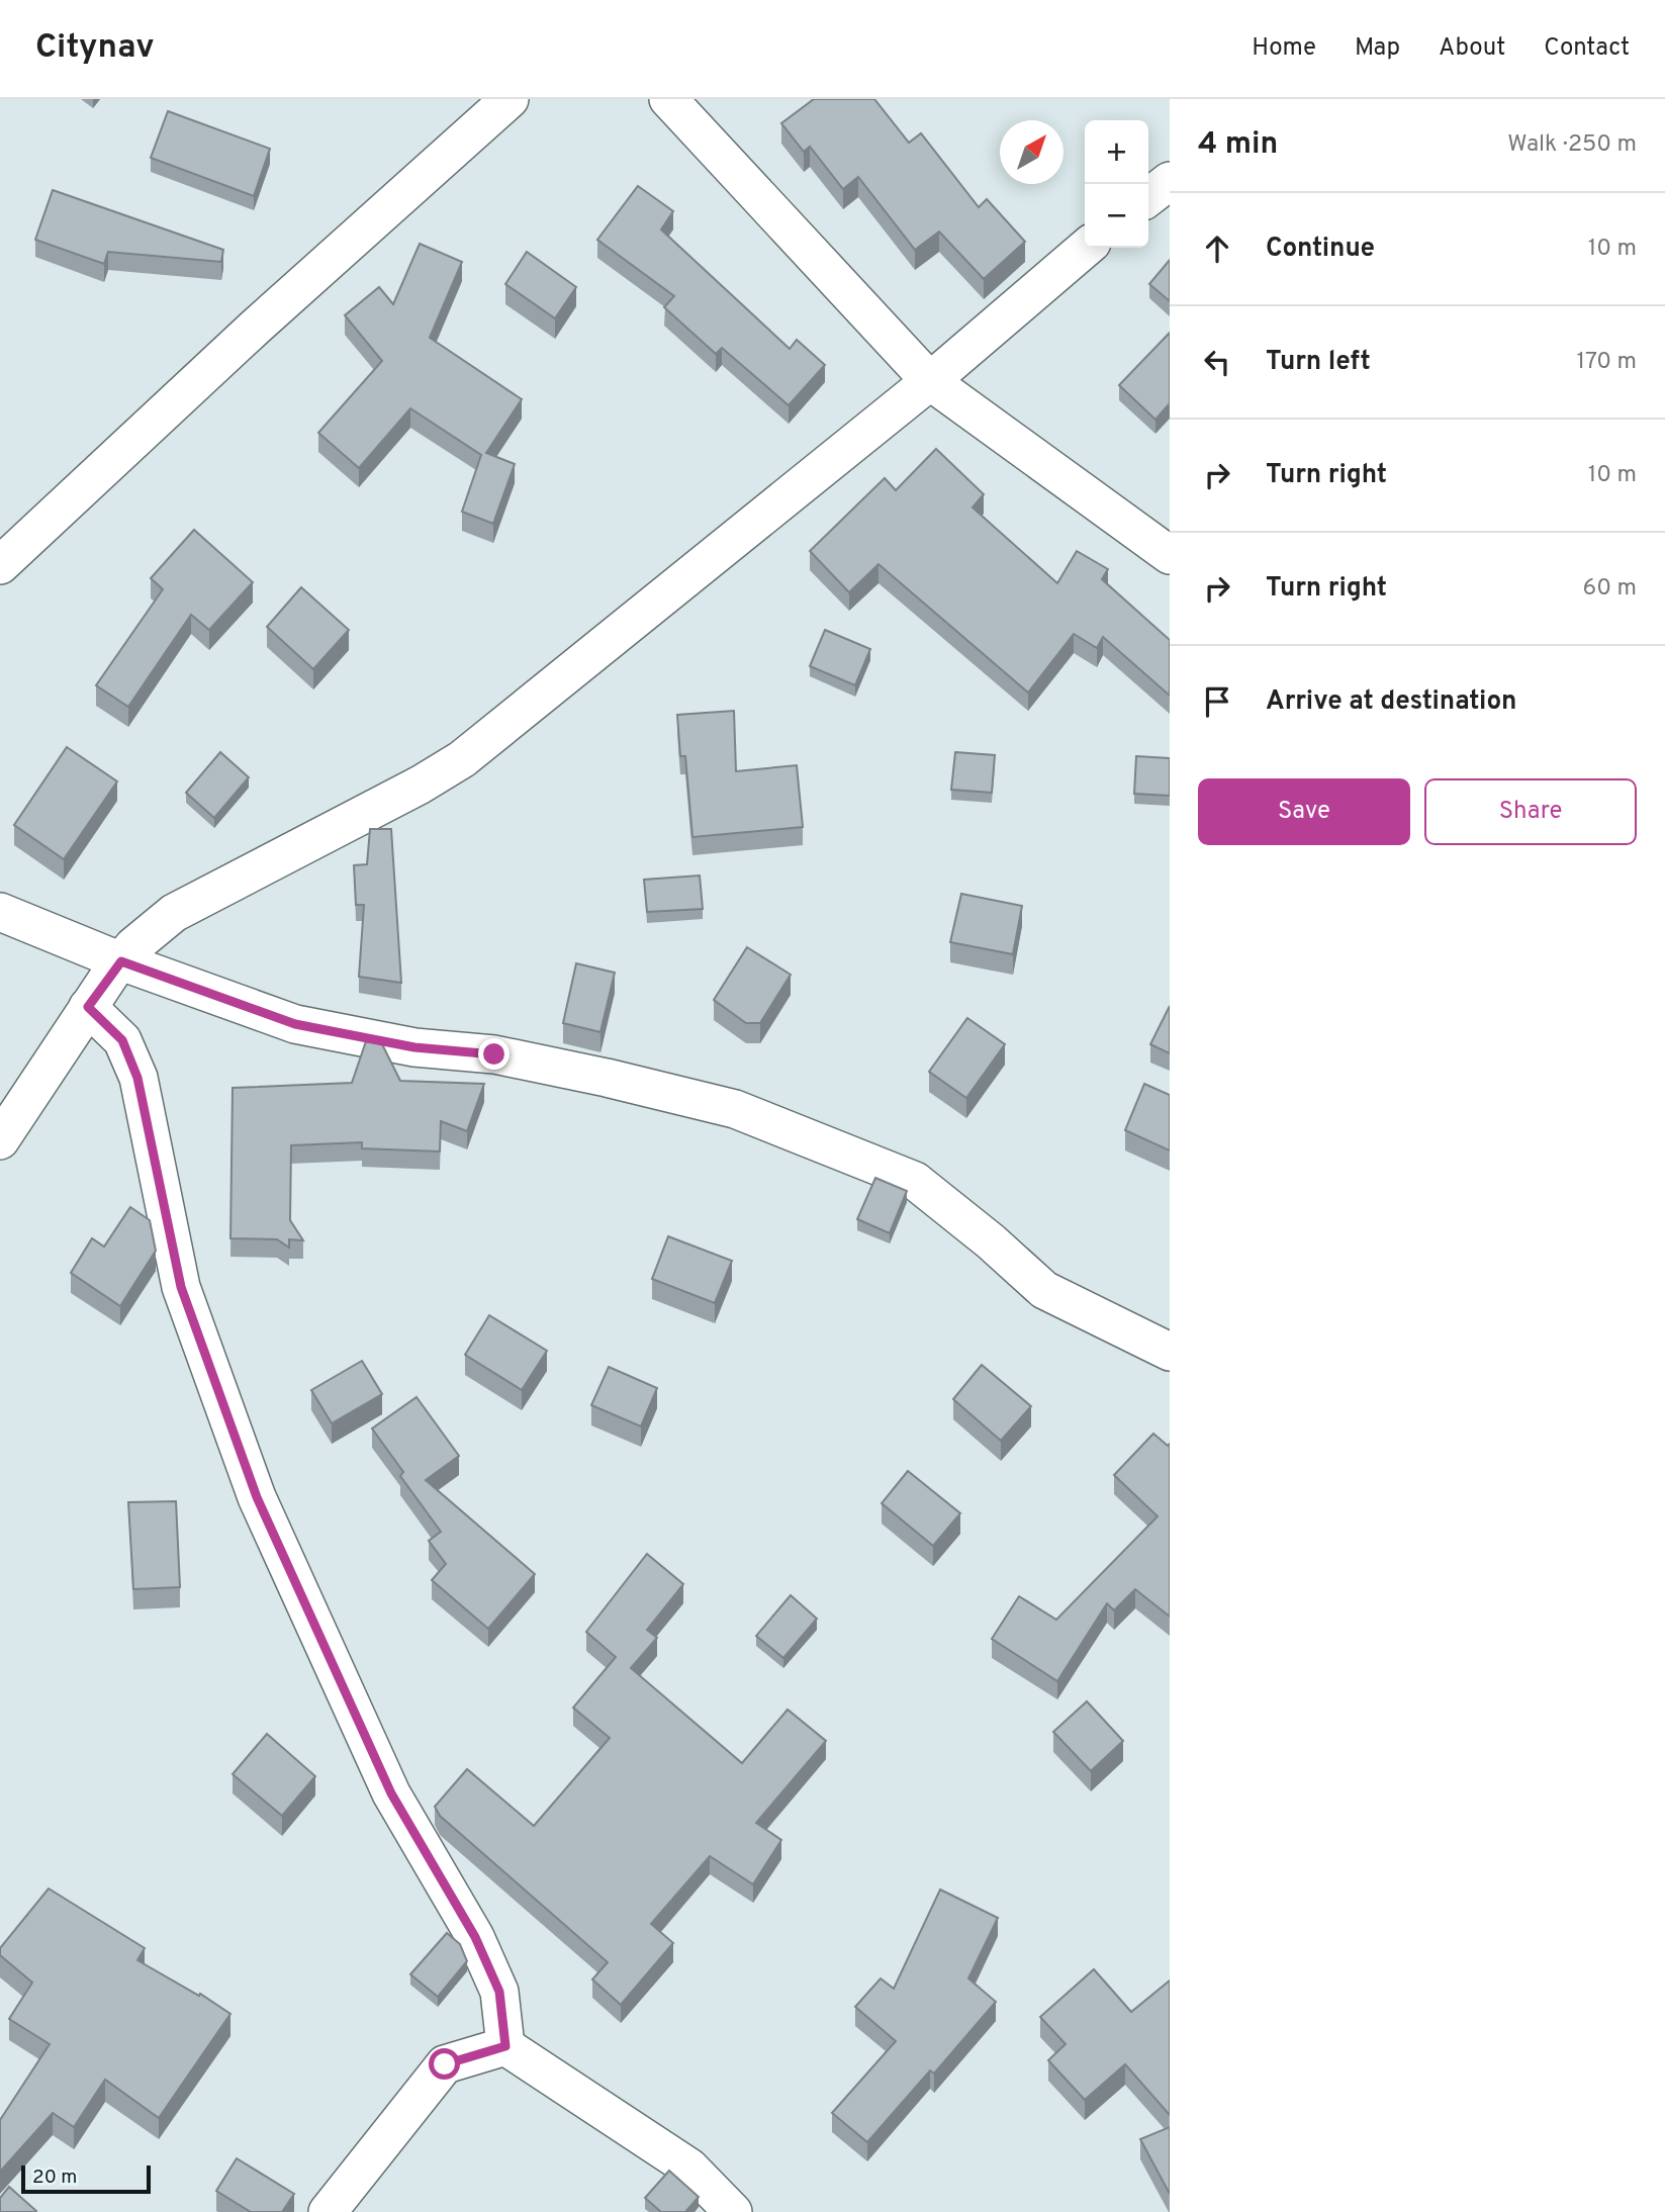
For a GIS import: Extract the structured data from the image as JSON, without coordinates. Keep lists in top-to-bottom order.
{
  "scale_bar": "20 m",
  "north": "top right",
  "page": {
    "header": "Citynav",
    "nav": [
      "Home",
      "Map",
      "About",
      "Contact"
    ],
    "heading": ["4 min", "Walk · 250 m"],
    "map_buttons": ["+", "−"],
    "list": [
      ["Continue", "10 m"],
      ["Turn left", "170 m"],
      ["Turn right", "10 m"],
      ["Turn right", "60 m"],
      "Arrive at destination"
    ],
    "buttons": ["Save", "Share"],
    "scale": "20 m"
  }
}
